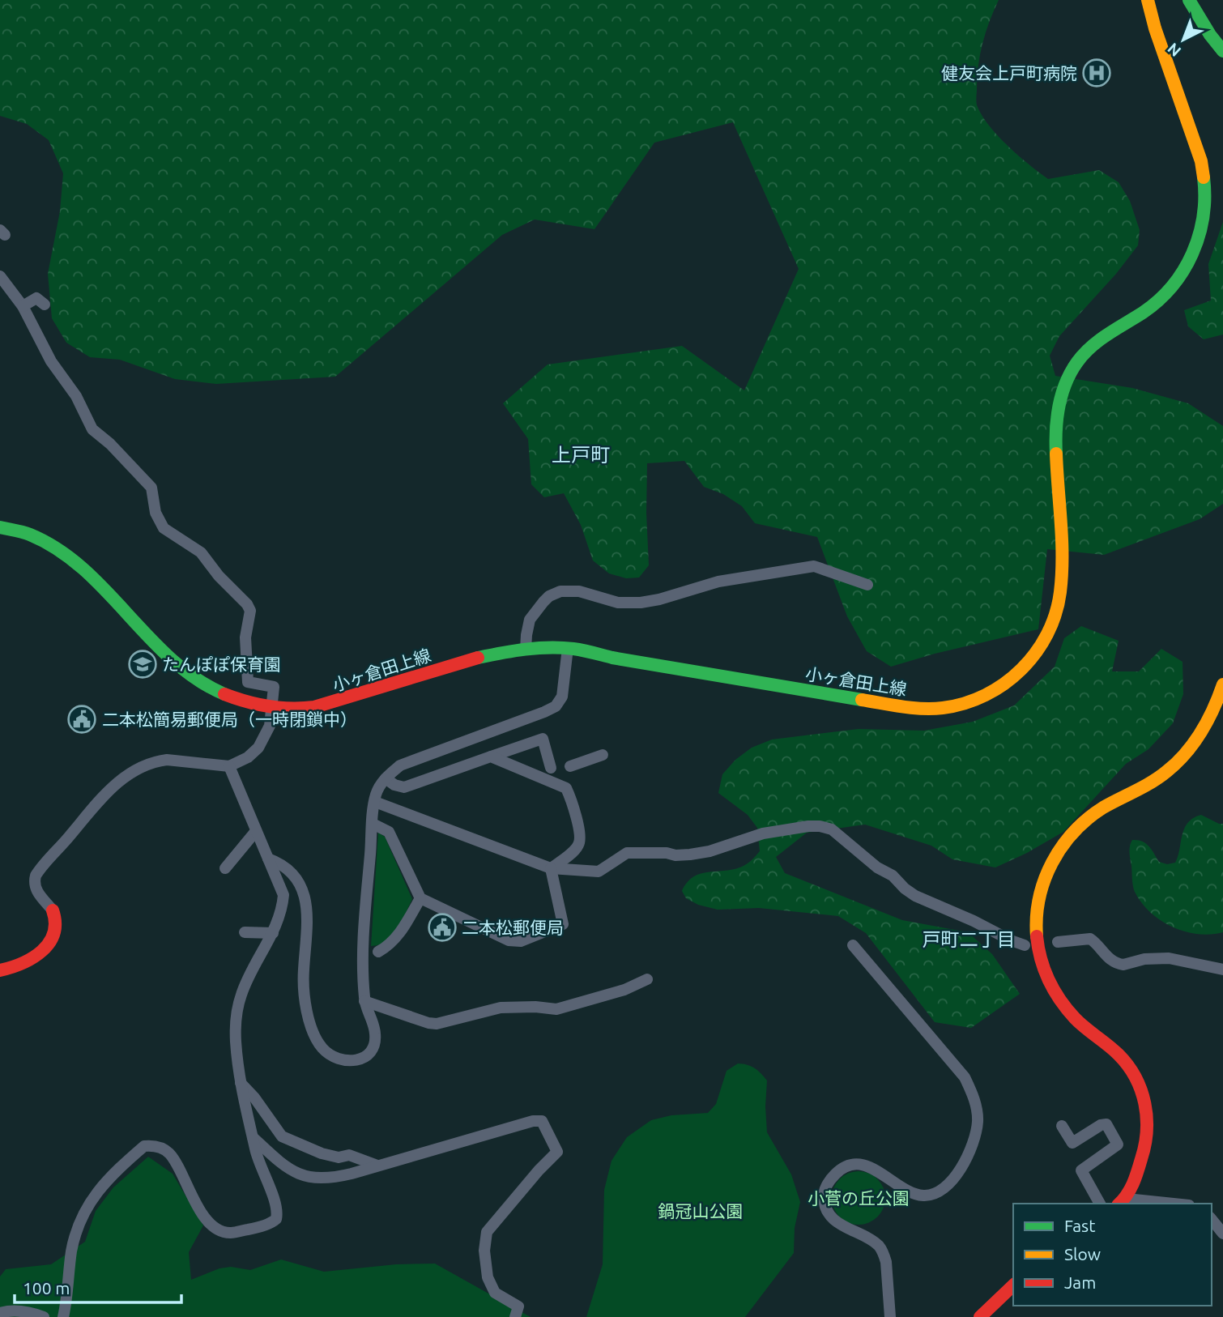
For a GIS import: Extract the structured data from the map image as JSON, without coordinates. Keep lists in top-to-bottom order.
{
  "streets": {
    "main road": ["小ヶ倉田上線"]
  },
  "districts": ["上戸町", "戸町二丁目"],
  "parks": ["小菅の丘公園", "鍋冠山公園"],
  "places": {
    "hospital": ["健友会上戸町病院"],
    "school or university": ["たんぽぽ保育園"],
    "public building": ["二本松簡易郵便局（一時閉鎖中）", "二本松郵便局"]
  },
  "legend": ["Fast", "Slow", "Jam"],
  "scale_bar": "100 m",
  "north": "bottom left"
}
